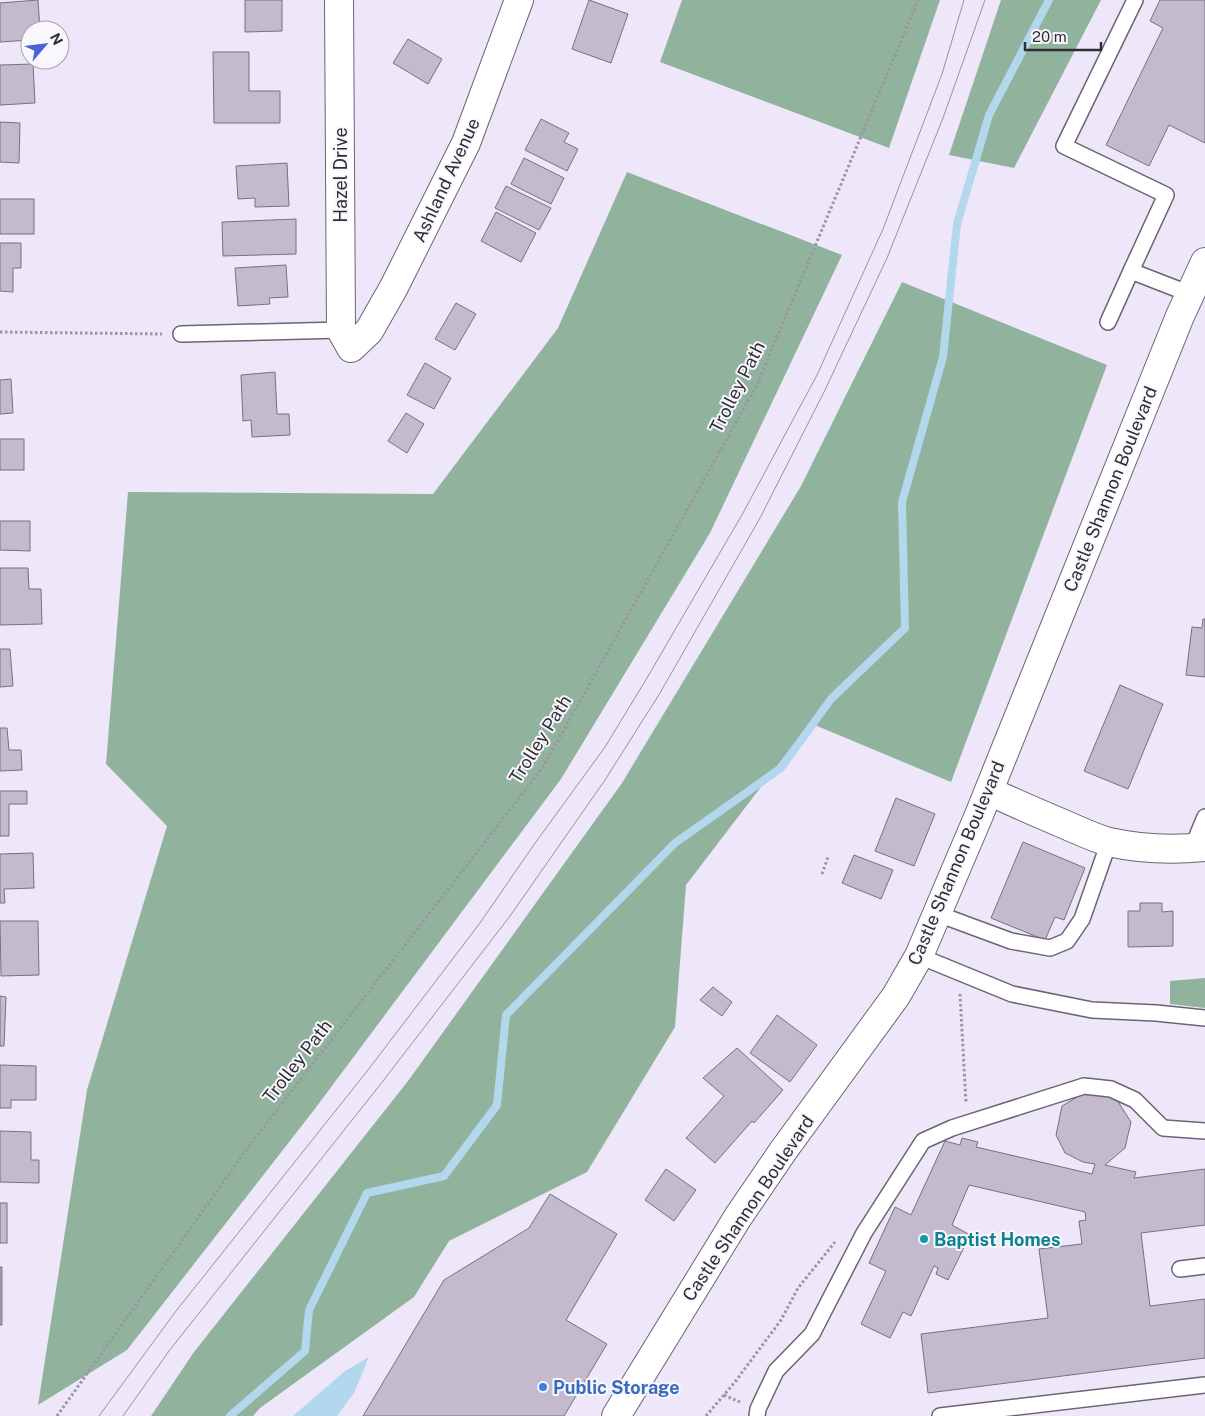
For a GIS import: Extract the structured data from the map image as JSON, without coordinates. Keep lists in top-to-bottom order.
{
  "streets": {
    "street": ["Hazel Drive", "Ashland Avenue", "Castle Shannon Boulevard"],
    "path": ["Trolley Path"]
  },
  "crossings": [
    ["Hazel Drive", "Ashland Avenue"]
  ],
  "places": ["Baptist Homes", "Public Storage"],
  "scale_bar": "20 m",
  "north": "top right"
}
